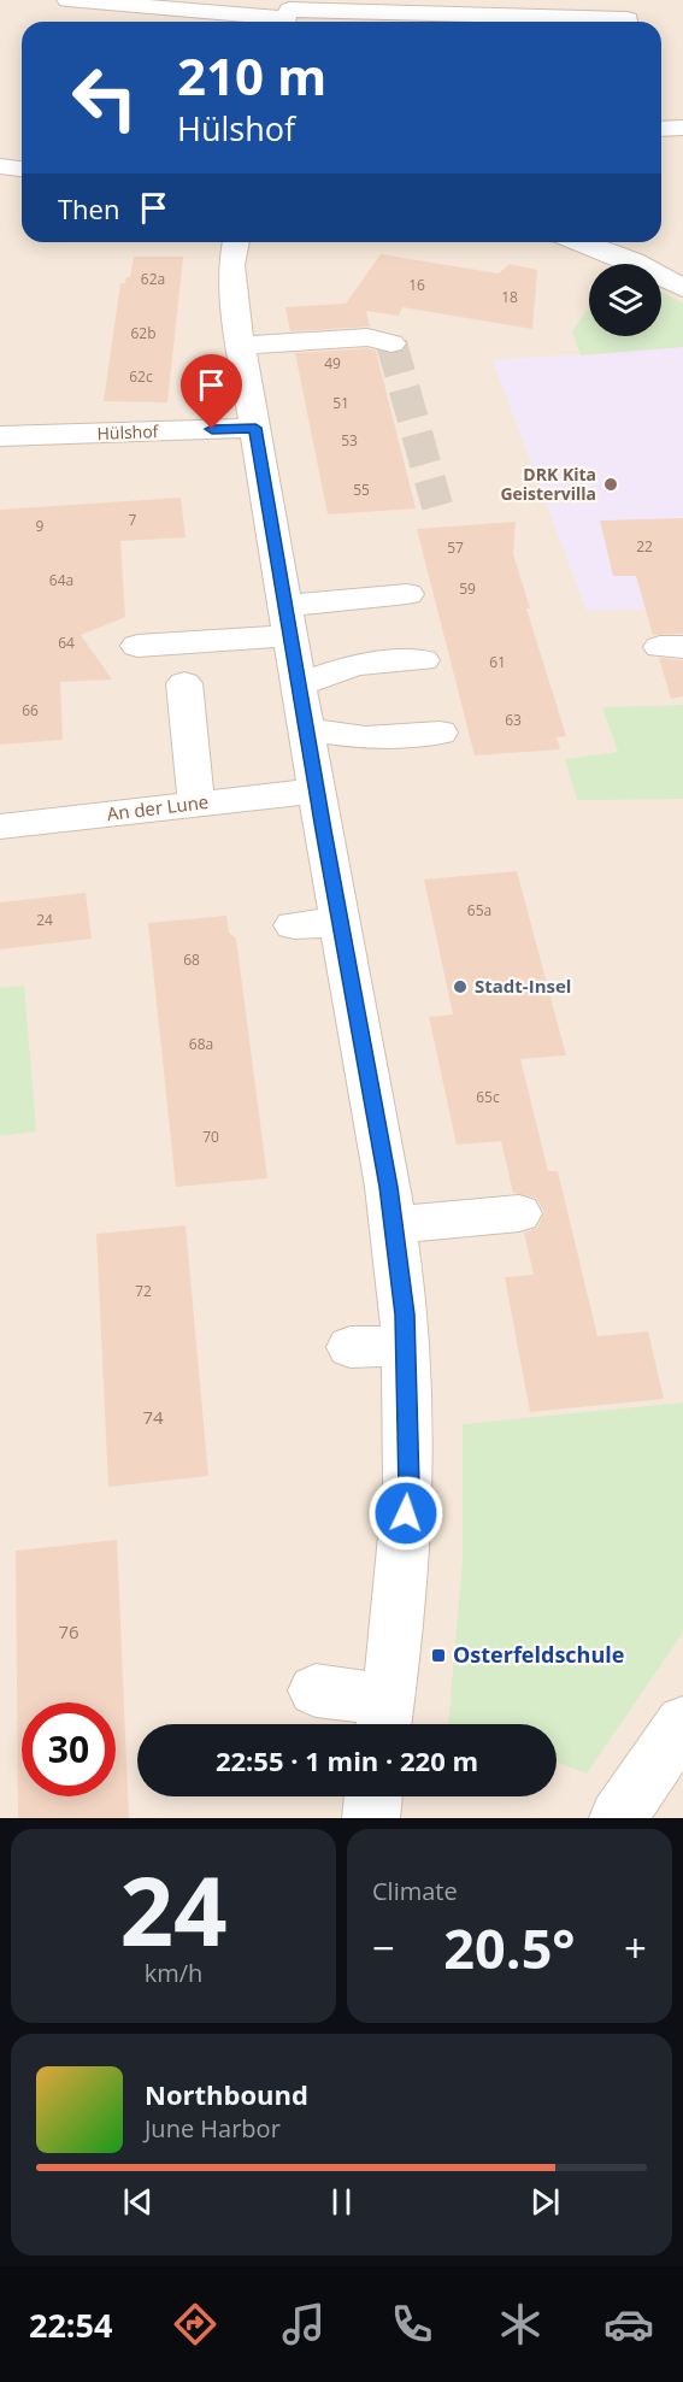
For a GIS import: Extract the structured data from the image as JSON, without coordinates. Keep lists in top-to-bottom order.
{
  "streets": {
    "street": ["Hülshof", "An der Lune"]
  },
  "places": {
    "other": ["DRK Kita Geistervilla", "Stadt-Insel"],
    "transit": ["Osterfeldschule"]
  },
  "house_numbers": [
    "62a",
    "16",
    "18",
    "62b",
    "49",
    "62c",
    "51",
    "53",
    "55",
    "7",
    "9",
    "22",
    "57",
    "64a",
    "59",
    "64",
    "61",
    "66",
    "63",
    "65a",
    "24",
    "68",
    "68a",
    "65c",
    "70",
    "72",
    "74",
    "76"
  ],
  "page": {
    "turn": ["210 m", "Hülshof"],
    "then": "Then",
    "limit": "30",
    "trip": "22:55 · 1 min · 220 m",
    "tile": [
      ["24", "km/h"],
      "Climate"
    ],
    "heat": ["−", "20.5°", "+"],
    "song": ["Northbound", "June Harbor"],
    "tabs": "22:54"
  }
}
